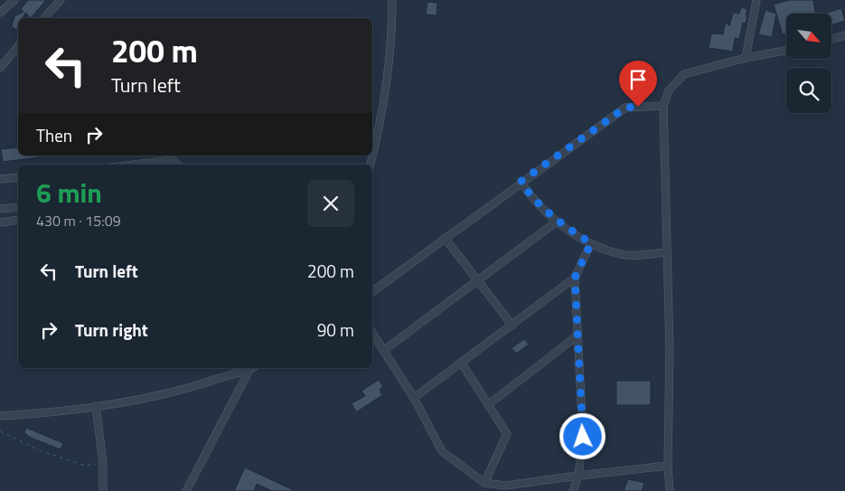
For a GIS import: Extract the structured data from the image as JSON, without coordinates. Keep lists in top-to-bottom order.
{
  "north": "bottom right",
  "page": {
    "turn": ["200 m", "Turn left"],
    "then": "Then",
    "heading": ["6 min", "430 m · 15:09"],
    "list": [
      {
        "name": "Turn left",
        "value": "200 m"
      },
      {
        "name": "Turn right",
        "value": "90 m"
      }
    ]
  }
}
